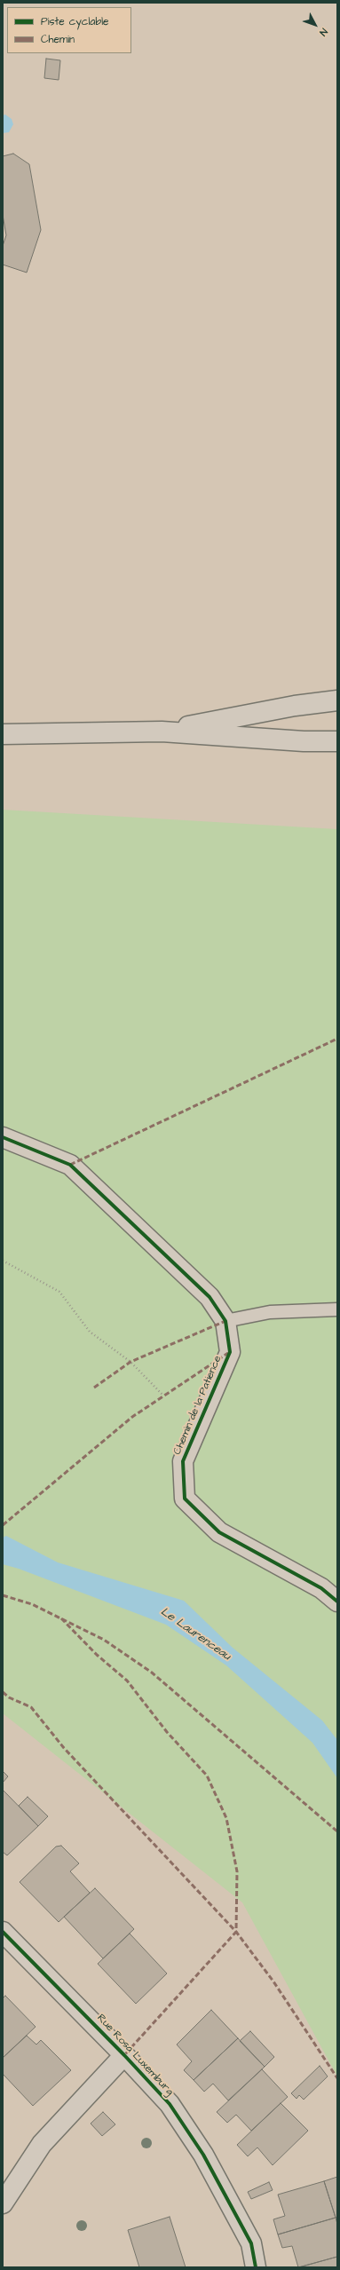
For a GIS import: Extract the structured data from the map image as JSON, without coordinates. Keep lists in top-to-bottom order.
{
  "streets": {
    "street": ["Chemin de la Patience", "Rue Rosa Luxemburg"]
  },
  "water": ["Le Laurenceau"],
  "legend": ["Piste cyclable", "Chemin"],
  "north": "bottom right"
}
